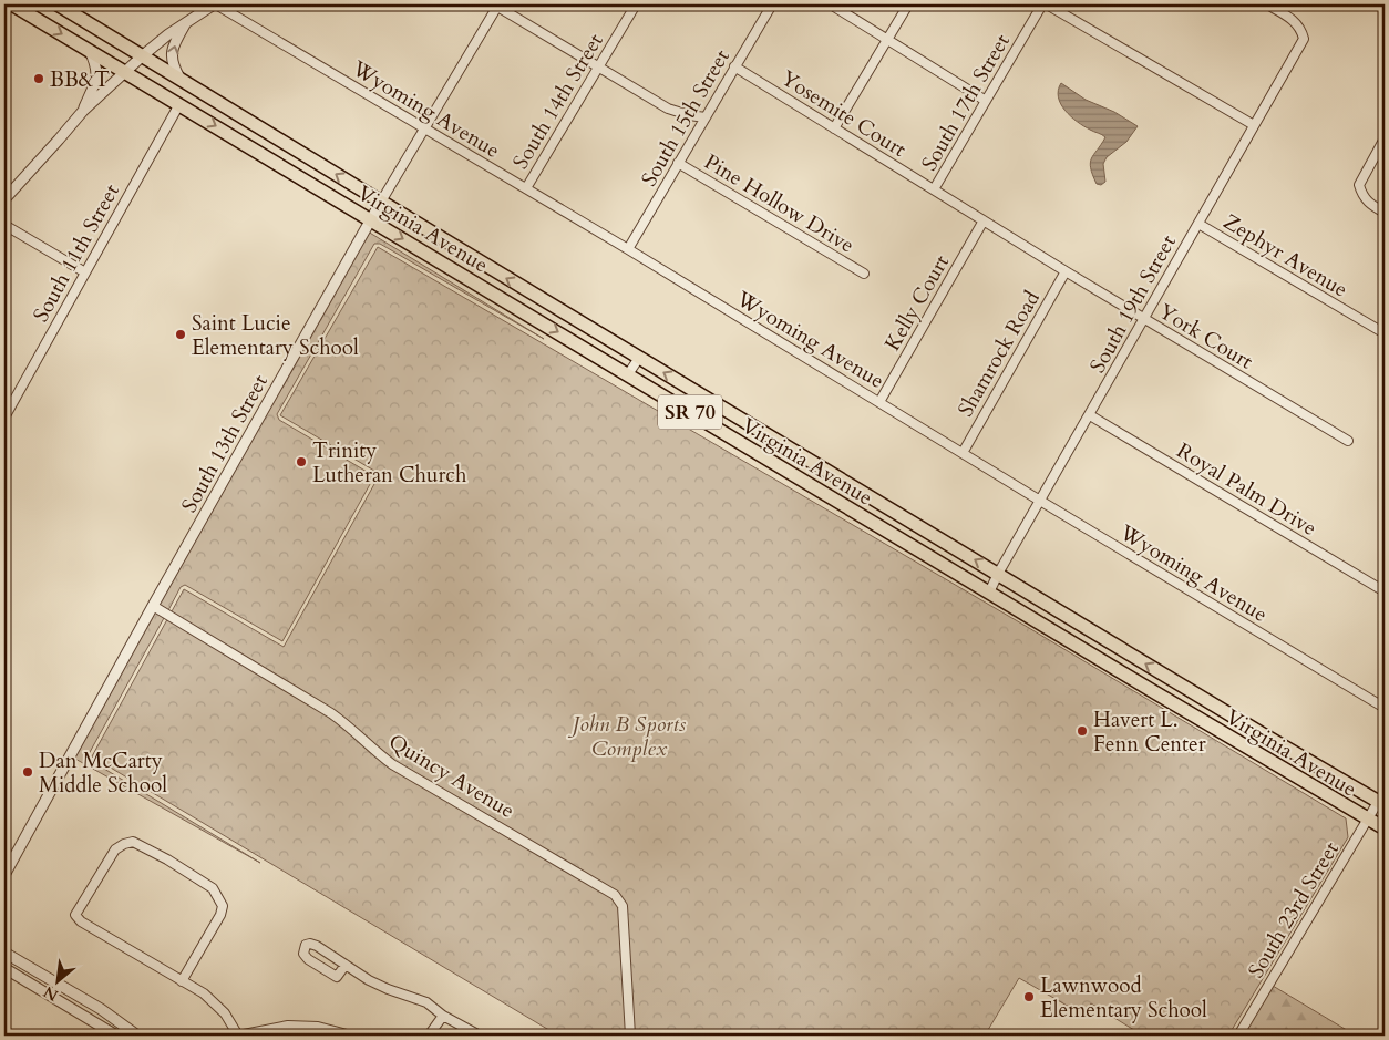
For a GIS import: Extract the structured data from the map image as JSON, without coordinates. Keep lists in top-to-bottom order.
{
  "streets": {
    "main road": ["Virginia Avenue", "SR 70"],
    "street": [
      "South 14th Street",
      "South 17th Street",
      "Wyoming Avenue",
      "Yosemite Court",
      "South 15th Street",
      "Pine Hollow Drive",
      "South 11th Street",
      "Zephyr Avenue",
      "Kelly Court",
      "South 19th Street",
      "York Court",
      "Shamrock Road",
      "South 13th Street",
      "Royal Palm Drive",
      "Quincy Avenue",
      "South 23rd Street"
    ]
  },
  "crossings": [
    ["South 14th Street", "Wyoming Avenue"],
    ["South 17th Street", "Yosemite Court"],
    ["South 17th Street", "York Court"],
    ["Wyoming Avenue", "South 15th Street"],
    ["Wyoming Avenue", "Kelly Court"],
    ["Wyoming Avenue", "South 19th Street"],
    ["Wyoming Avenue", "Shamrock Road"],
    ["Wyoming Avenue", "South 13th Street"],
    ["Yosemite Court", "South 15th Street"],
    ["Yosemite Court", "York Court"],
    ["South 15th Street", "Pine Hollow Drive"],
    ["Virginia Avenue", "South 11th Street"],
    ["Virginia Avenue", "South 19th Street"],
    ["Virginia Avenue", "South 13th Street"],
    ["Virginia Avenue", "South 23rd Street"],
    ["Zephyr Avenue", "South 19th Street"],
    ["Kelly Court", "York Court"],
    ["South 19th Street", "York Court"],
    ["South 19th Street", "Royal Palm Drive"],
    ["York Court", "Shamrock Road"],
    ["South 13th Street", "Quincy Avenue"]
  ],
  "parks": ["John B Sports Complex"],
  "places": [
    "BB&T",
    "Saint Lucie Elementary School",
    "Trinity Lutheran Church",
    "Havert L. Fenn Center",
    "Dan McCarty Middle School",
    "Lawnwood Elementary School"
  ],
  "north": "bottom left"
}
